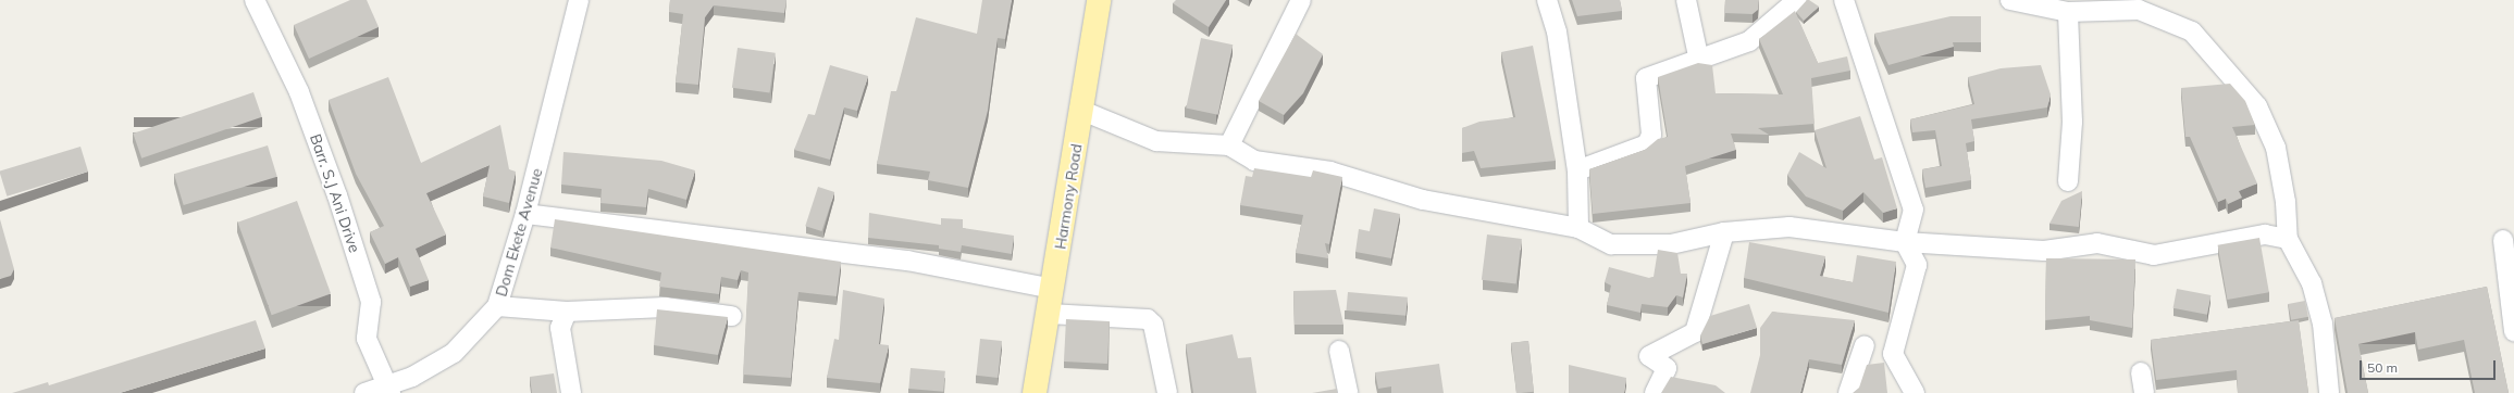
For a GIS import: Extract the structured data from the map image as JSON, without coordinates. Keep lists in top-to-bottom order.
{
  "streets": {
    "main road": ["Harmony Road"],
    "street": ["Barr. S.J Ani Drive", "Dom Ekete Avenue"]
  },
  "crossings": [
    ["Barr. S.J Ani Drive", "Dom Ekete Avenue"]
  ],
  "scale_bar": "50 m"
}
